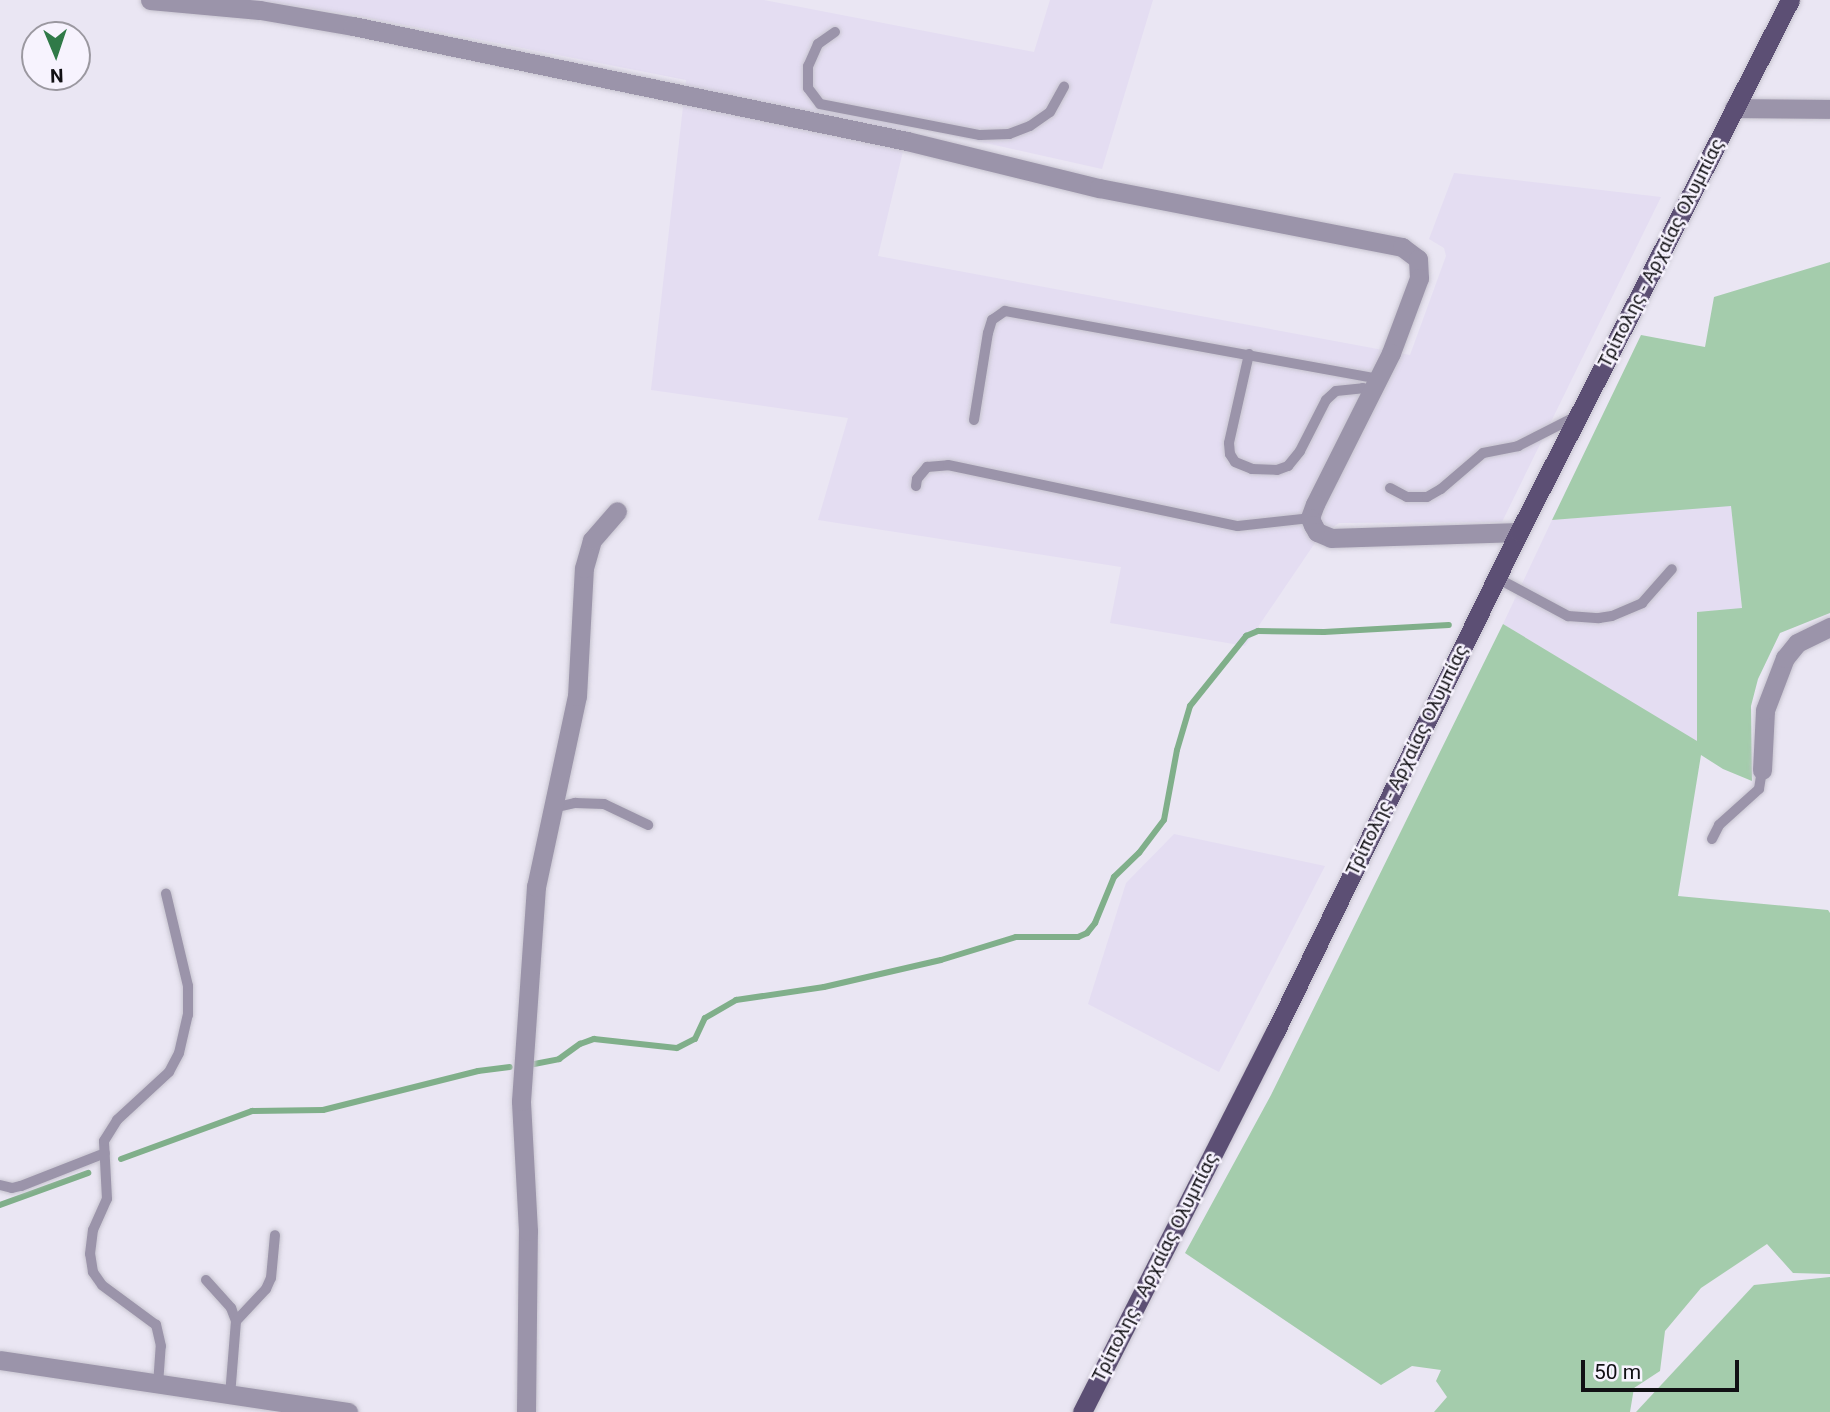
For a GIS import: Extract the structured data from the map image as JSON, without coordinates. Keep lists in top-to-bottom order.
{
  "streets": {
    "main road": ["Τρίπολης - Αρχαίας Ολυμπίας"]
  },
  "scale_bar": "50 m",
  "north": "bottom"
}
